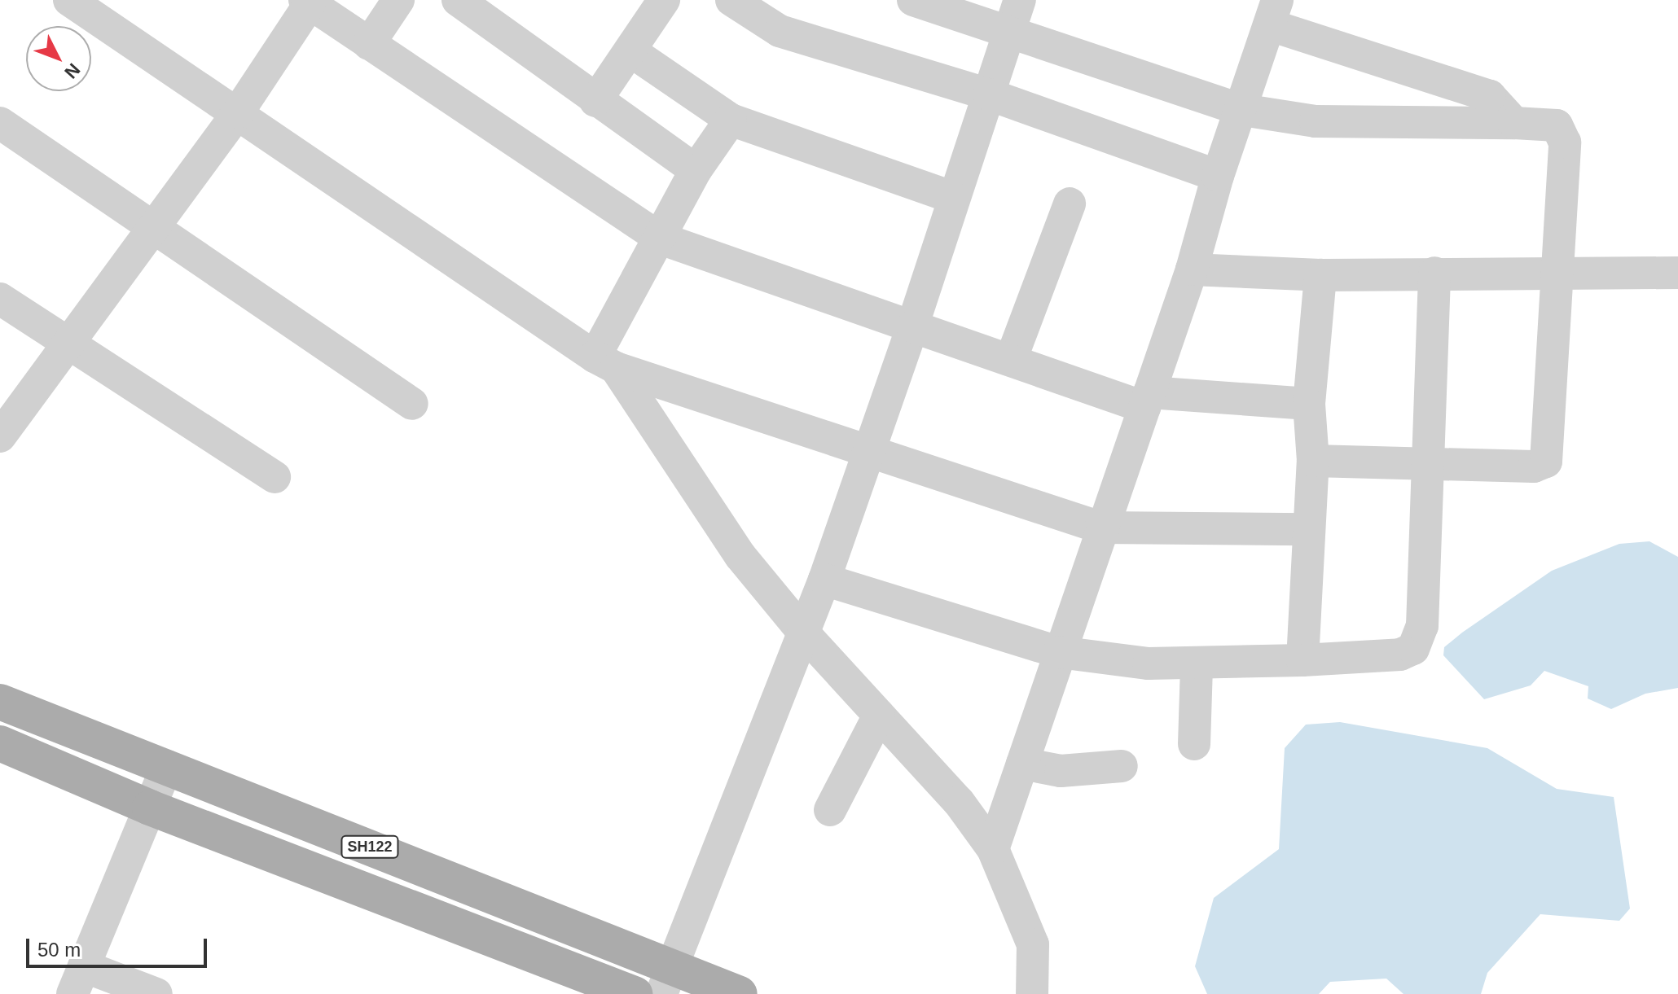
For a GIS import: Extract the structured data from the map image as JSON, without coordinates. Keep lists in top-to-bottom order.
{
  "streets": {
    "main road": ["SH122"]
  },
  "scale_bar": "50 m",
  "north": "bottom right"
}
